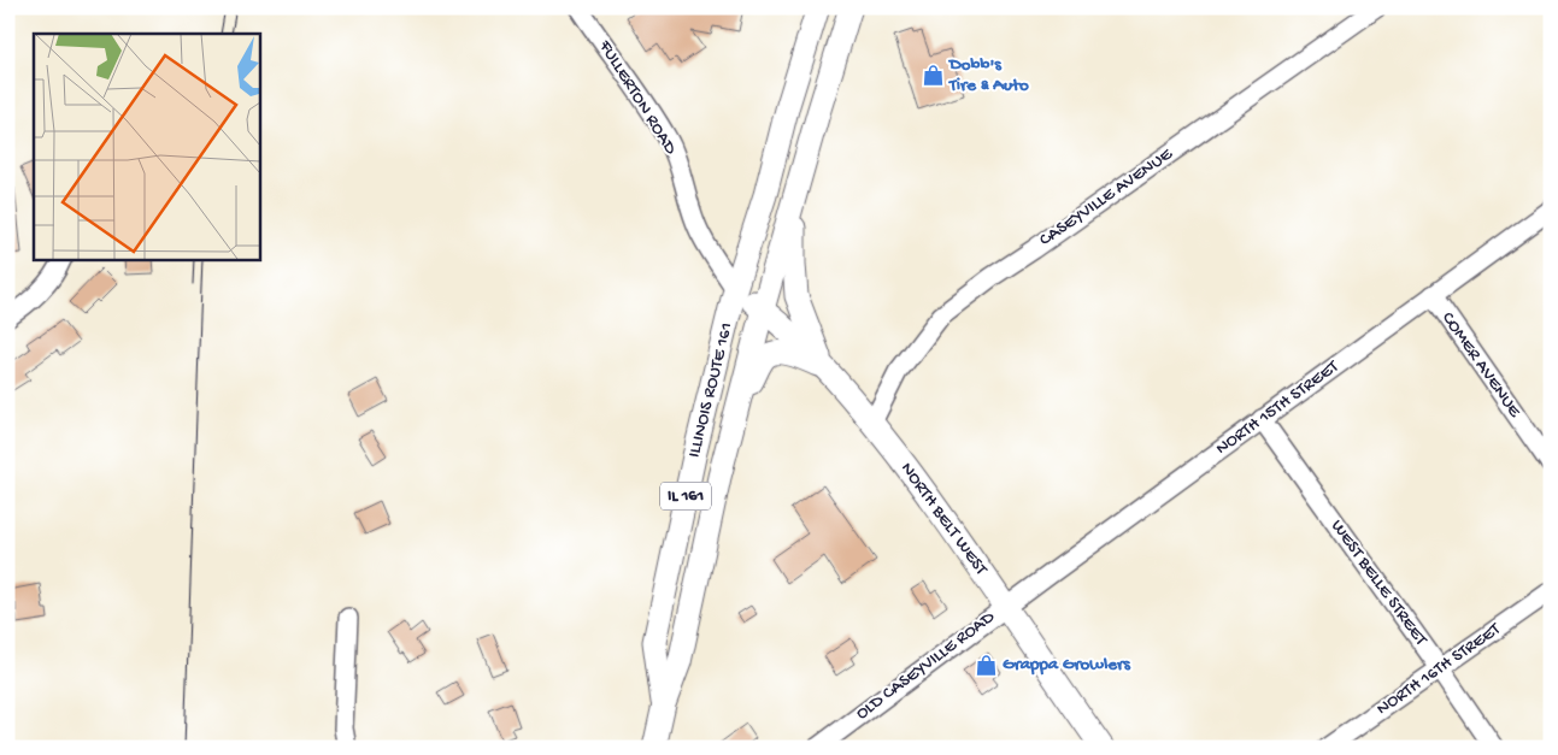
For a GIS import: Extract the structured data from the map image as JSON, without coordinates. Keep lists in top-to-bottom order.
{
  "streets": {
    "main road": ["ILLINOIS ROUTE 161", "IL 161", "NORTH BELT WEST"],
    "street": [
      "FULLERTON ROAD",
      "CASEYVILLE AVENUE",
      "COMER AVENUE",
      "NORTH 15TH STREET",
      "WEST BELLE STREET",
      "OLD CASEYVILLE ROAD",
      "NORTH 16TH STREET"
    ]
  },
  "crossings": [
    ["FULLERTON ROAD", "ILLINOIS ROUTE 161"],
    ["FULLERTON ROAD", "IL 161"],
    ["FULLERTON ROAD", "NORTH BELT WEST"],
    ["CASEYVILLE AVENUE", "NORTH BELT WEST"],
    ["COMER AVENUE", "NORTH 15TH STREET"],
    ["ILLINOIS ROUTE 161", "IL 161"],
    ["ILLINOIS ROUTE 161", "NORTH BELT WEST"],
    ["NORTH 15TH STREET", "NORTH BELT WEST"],
    ["NORTH 15TH STREET", "WEST BELLE STREET"],
    ["NORTH 15TH STREET", "OLD CASEYVILLE ROAD"],
    ["IL 161", "NORTH BELT WEST"],
    ["NORTH BELT WEST", "OLD CASEYVILLE ROAD"],
    ["WEST BELLE STREET", "NORTH 16TH STREET"]
  ],
  "places": {
    "shop": ["Dobb's Tire & Auto", "Grappa Growlers"]
  }
}
